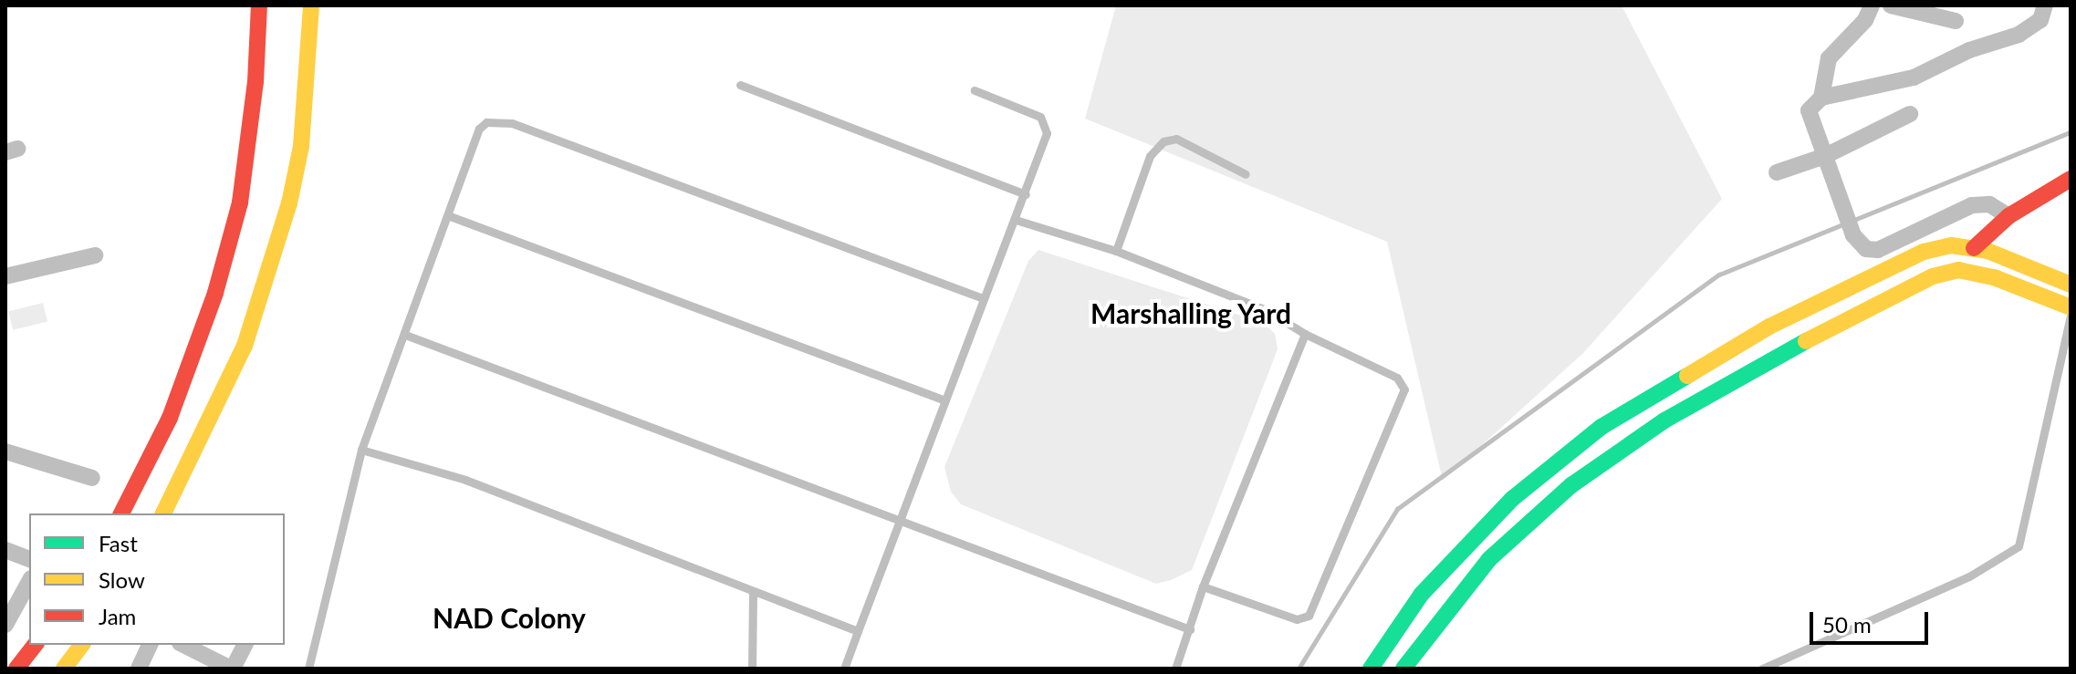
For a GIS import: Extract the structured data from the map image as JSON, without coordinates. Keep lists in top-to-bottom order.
{
  "districts": ["Marshalling Yard", "NAD Colony"],
  "legend": ["Fast", "Slow", "Jam"],
  "scale_bar": "50 m"
}
